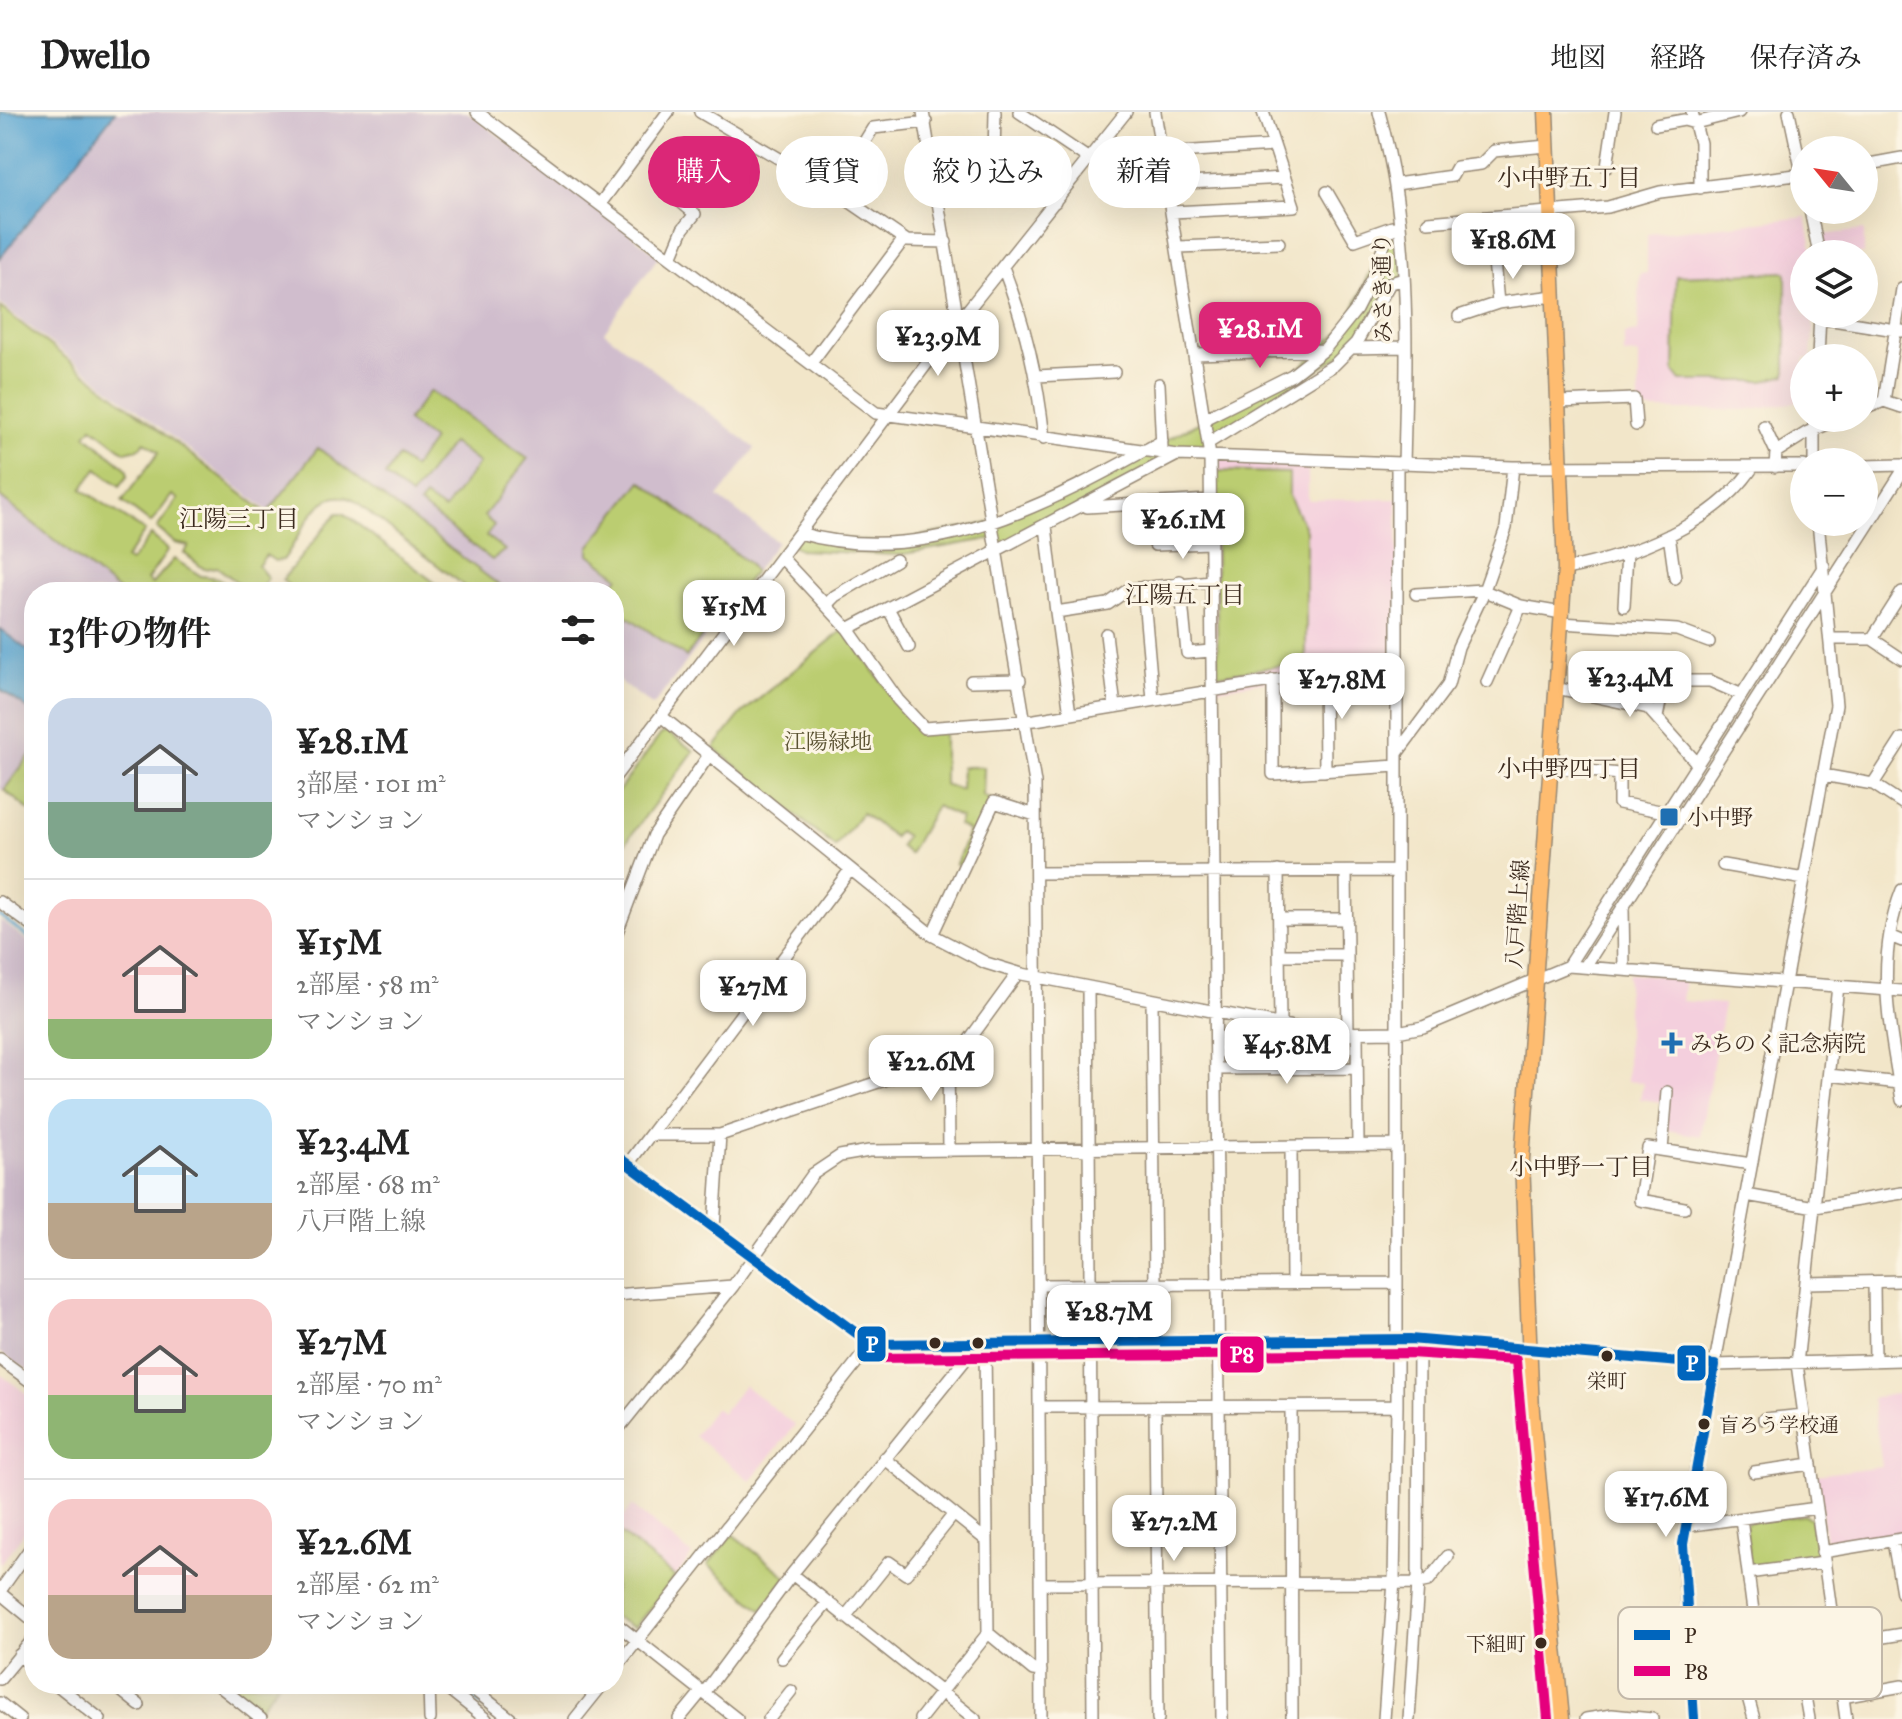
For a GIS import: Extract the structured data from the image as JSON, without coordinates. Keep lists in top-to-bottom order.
{
  "streets": {
    "main road": ["八戸階上線"],
    "street": ["みさき通り"]
  },
  "districts": [
    "小中野五丁目",
    "江陽三丁目",
    "江陽五丁目",
    "小中野四丁目",
    "小中野一丁目"
  ],
  "parks": ["江陽緑地"],
  "places": {
    "transit": ["小中野"],
    "health": ["みちのく記念病院"],
    "other": ["栄町", "盲ろう学校通", "下組町"]
  },
  "lines": ["transit line P", "transit line P8"],
  "legend": ["P", "P8"],
  "north": "top left",
  "page": {
    "header": "Dwello",
    "nav": ["地図", "経路", "保存済み"],
    "map_buttons": ["+", "−"],
    "chip": [
      "購入",
      "賃貸",
      "絞り込み",
      "新着"
    ],
    "price": [
      "¥18.6M",
      "¥28.1M",
      "¥23.9M",
      "¥26.1M",
      "¥15M",
      "¥23.4M",
      "¥27.8M",
      "¥27M",
      "¥45.8M",
      "¥22.6M",
      "¥28.7M",
      "¥17.6M",
      "¥27.2M"
    ],
    "heading": "13件の物件",
    "list": [
      {
        "name": "¥28.1M",
        "note": "3部屋 · 101 m² · マンション"
      },
      {
        "name": "¥15M",
        "note": "2部屋 · 58 m² · マンション"
      },
      {
        "name": "¥23.4M",
        "note": "2部屋 · 68 m² · 八戸階上線"
      },
      {
        "name": "¥27M",
        "note": "2部屋 · 70 m² · マンション"
      },
      {
        "name": "¥22.6M",
        "note": "2部屋 · 62 m² · マンション"
      }
    ]
  }
}
